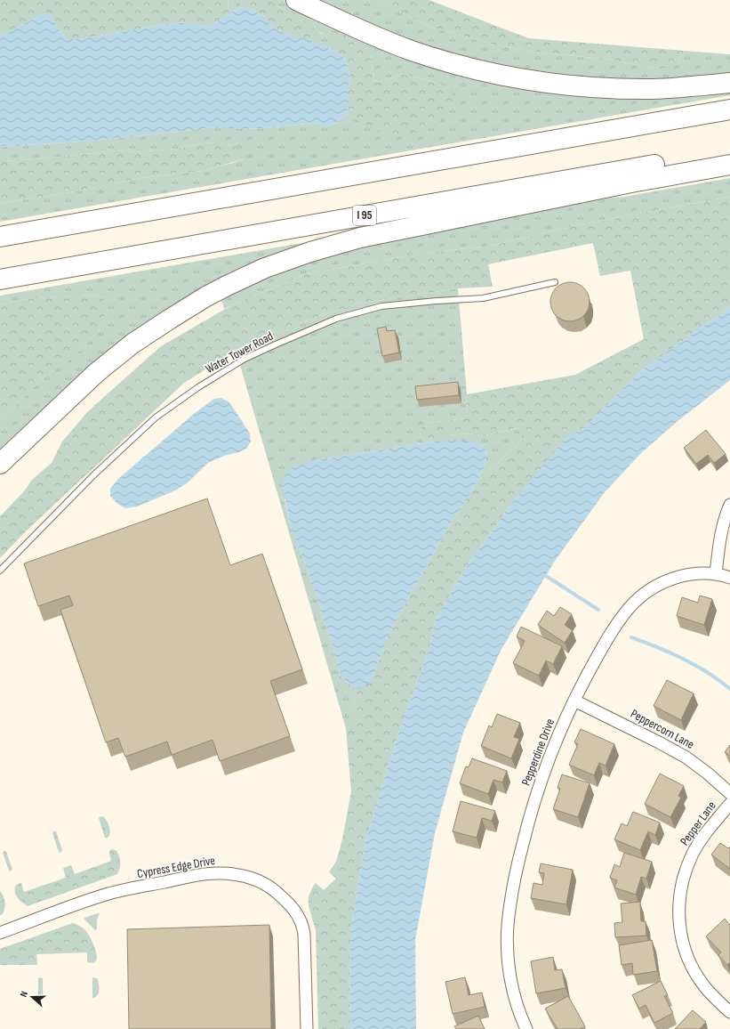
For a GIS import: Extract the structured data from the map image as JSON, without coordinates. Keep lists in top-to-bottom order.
{
  "streets": {
    "highway": ["I 95"],
    "street": [
      "Peppercorn Lane",
      "Pepperdine Drive",
      "Pepper Lane",
      "Cypress Edge Drive"
    ],
    "lane": ["Water Tower Road"]
  },
  "crossings": [
    ["Peppercorn Lane", "Pepperdine Drive"]
  ],
  "north": "left"
}
